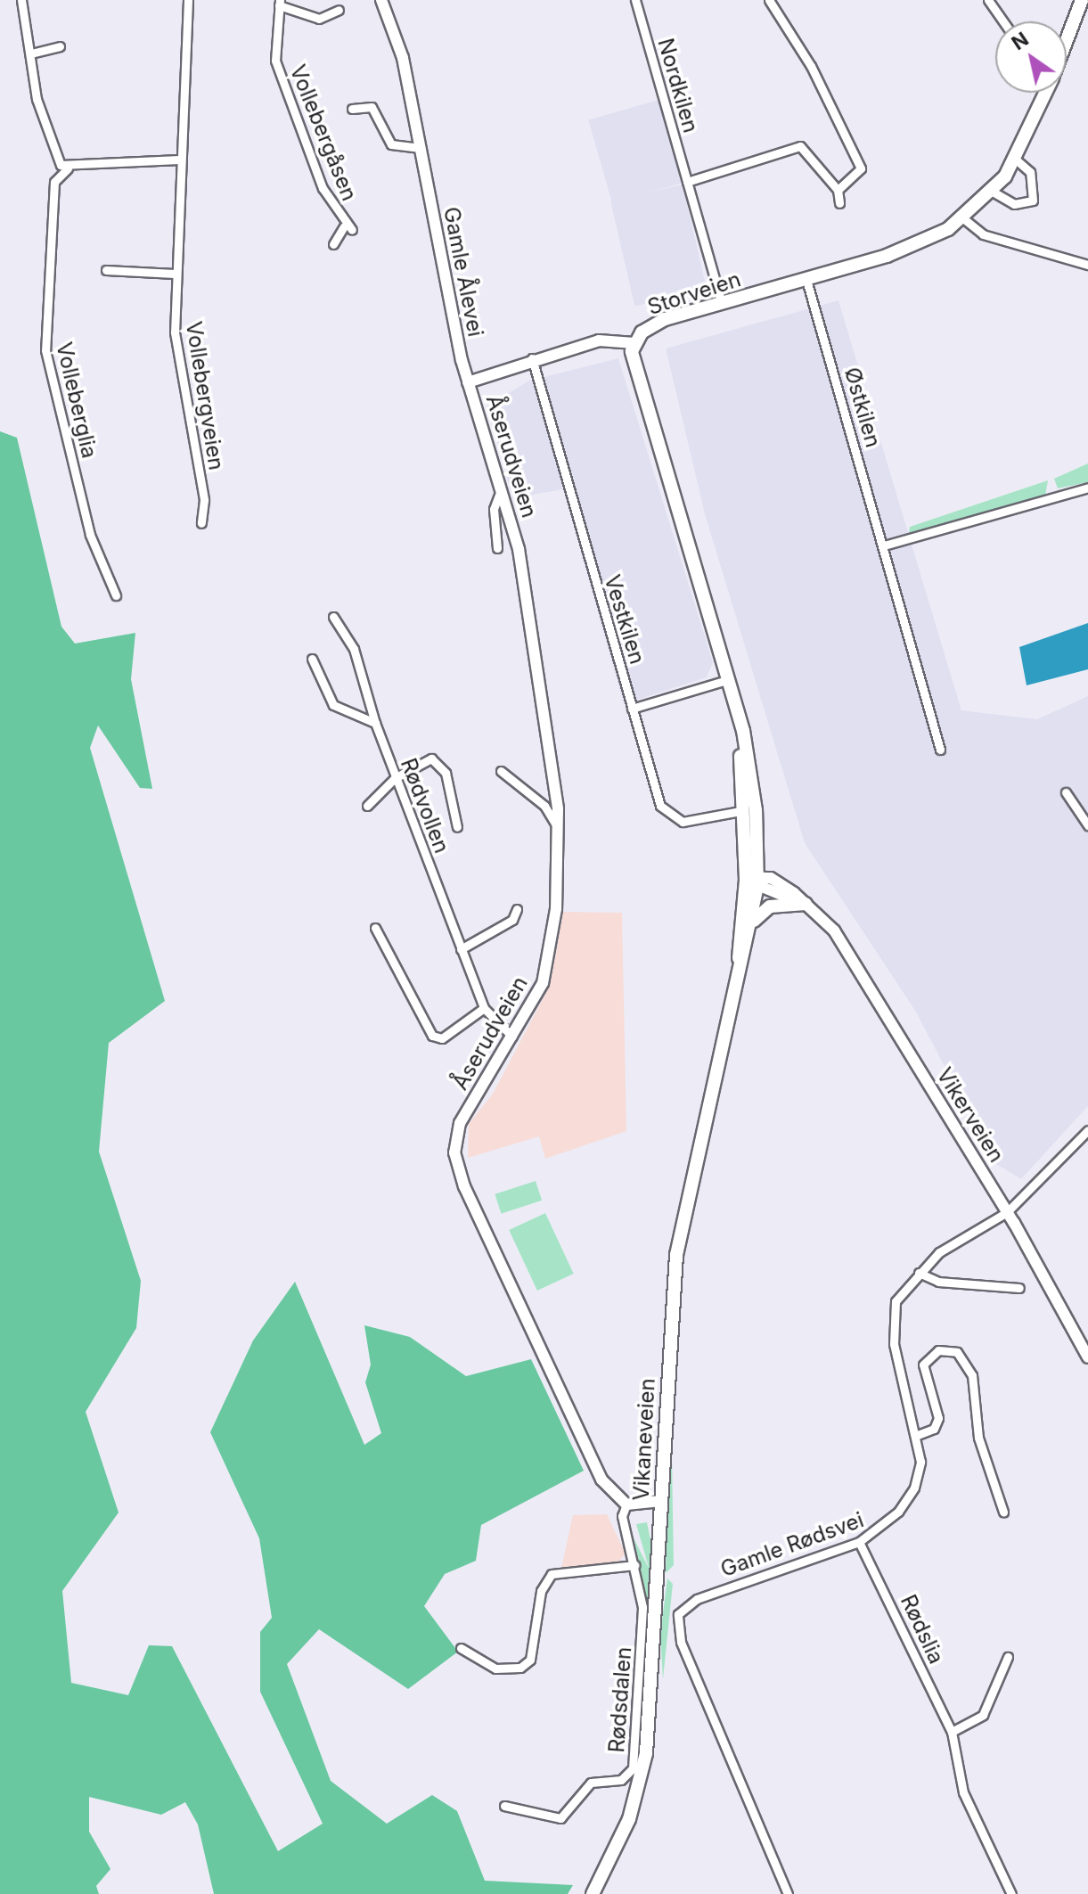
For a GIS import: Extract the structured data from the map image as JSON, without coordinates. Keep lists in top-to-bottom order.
{
  "streets": {
    "main road": ["Storveien", "Vikaneveien"],
    "street": [
      "Nordkilen",
      "Vollebergåsen",
      "Gamle Ålevei",
      "Vollebergveien",
      "Volleberglia",
      "Østkilen",
      "Åserudveien",
      "Vestkilen",
      "Rødvollen",
      "Vikerveien",
      "Gamle Rødsvei",
      "Rødslia",
      "Rødsdalen"
    ]
  },
  "crossings": [
    ["Nordkilen", "Storveien"],
    ["Gamle Ålevei", "Åserudveien"],
    ["Storveien", "Østkilen"],
    ["Storveien", "Vikerveien"],
    ["Storveien", "Vikaneveien"],
    ["Åserudveien", "Rødvollen"],
    ["Åserudveien", "Rødsdalen"],
    ["Vikerveien", "Vikaneveien"],
    ["Vikerveien", "Gamle Rødsvei"],
    ["Gamle Rødsvei", "Rødslia"]
  ],
  "north": "top left"
}
